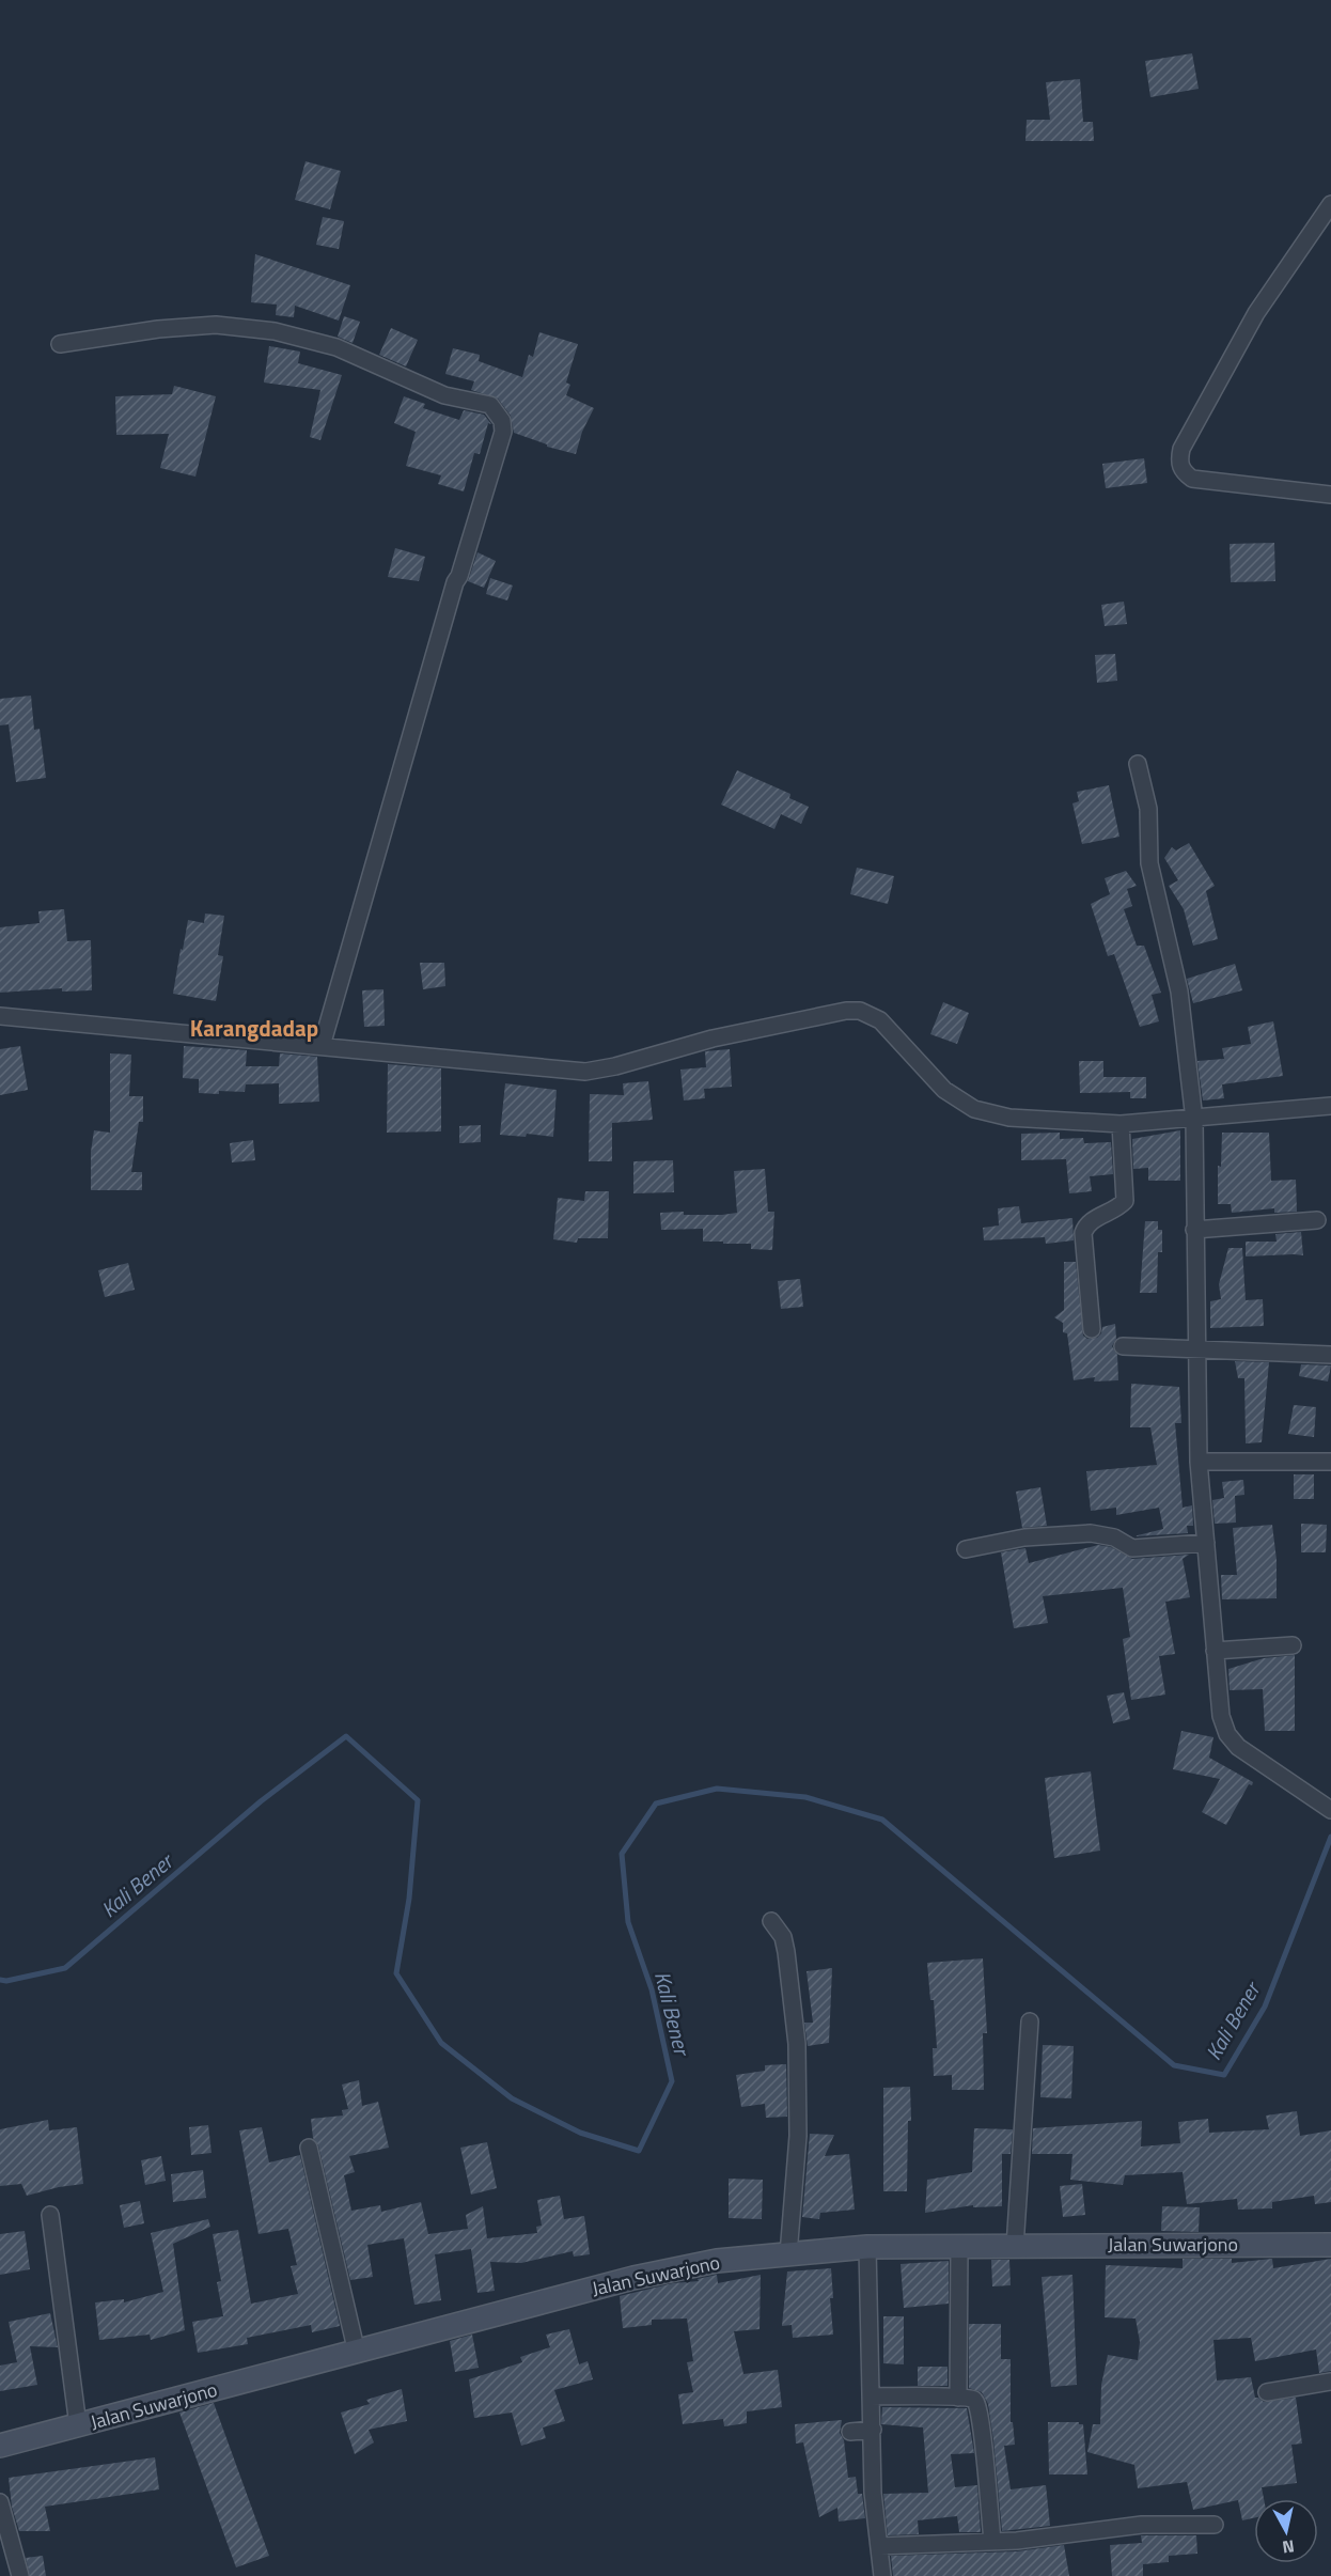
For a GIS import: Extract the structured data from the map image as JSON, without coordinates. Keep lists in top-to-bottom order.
{
  "streets": {
    "street": ["Jalan Suwarjono"]
  },
  "districts": ["Karangdadap"],
  "water": ["Kali Bener"],
  "north": "bottom"
}
